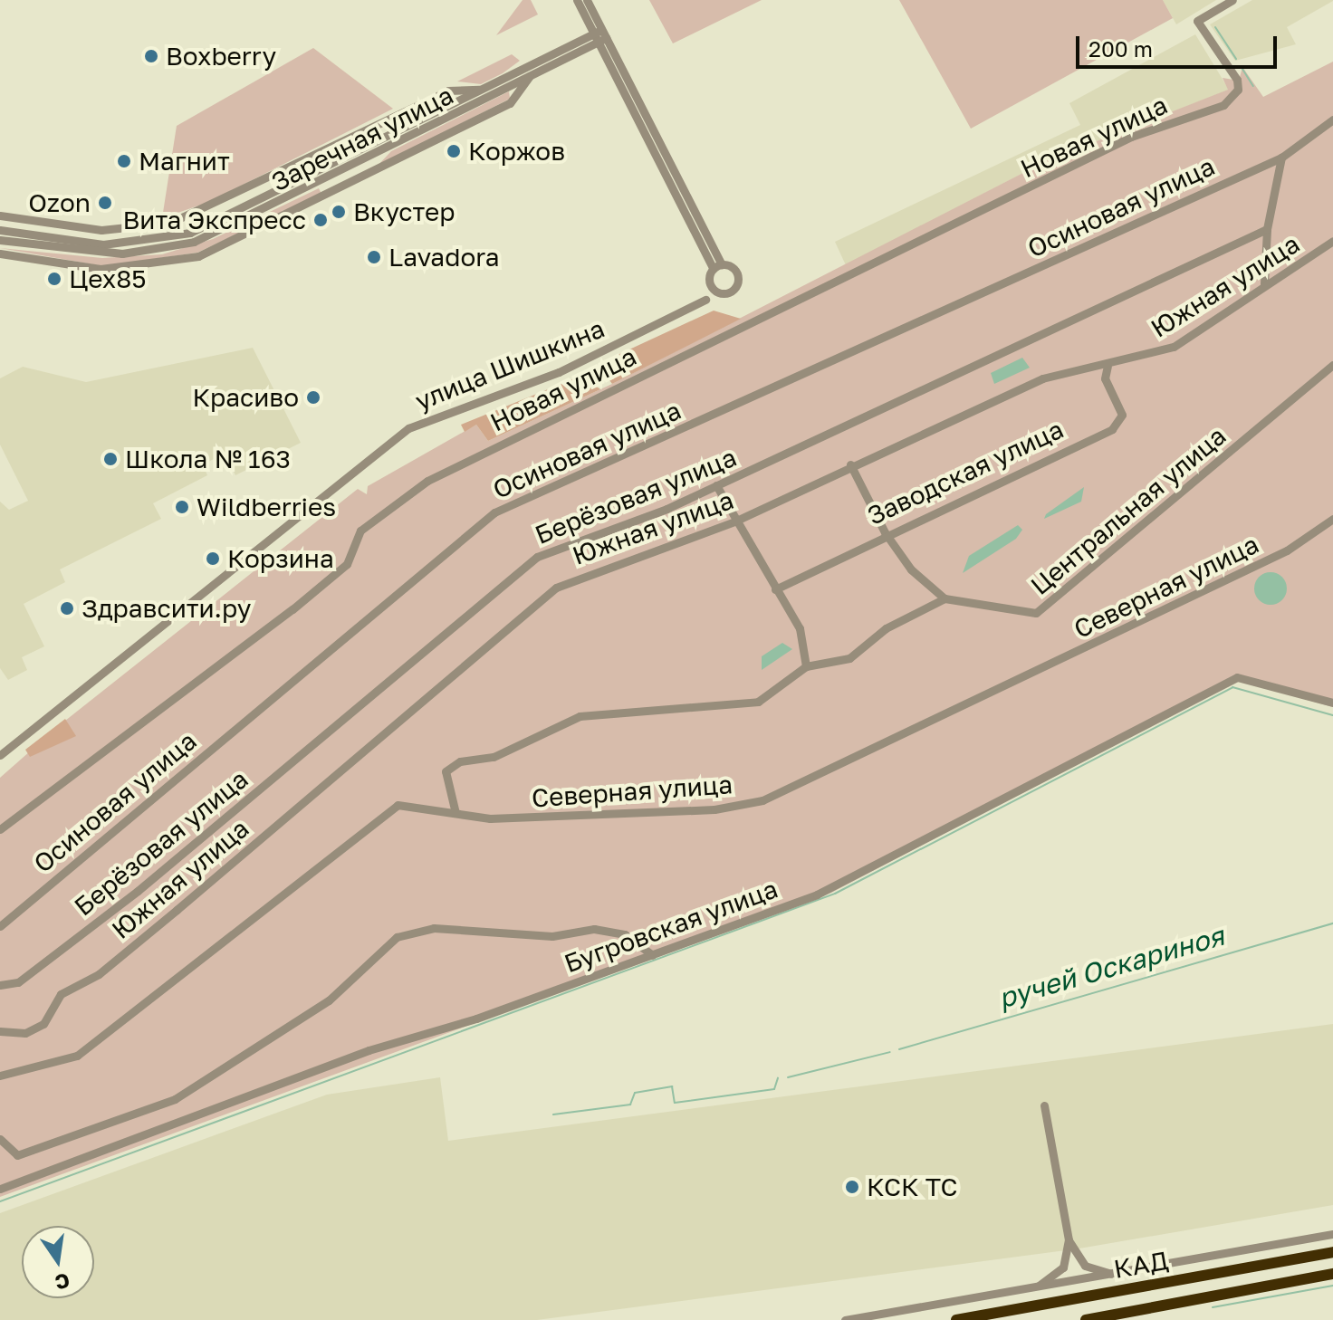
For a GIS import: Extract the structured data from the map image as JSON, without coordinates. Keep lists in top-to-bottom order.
{
  "streets": {
    "highway": ["КАД"],
    "street": [
      "Новая улица",
      "Заречная улица",
      "Осиновая улица",
      "Южная улица",
      "улица Шишкина",
      "Заводская улица",
      "Берёзовая улица",
      "Центральная улица",
      "Северная улица",
      "Бугровская улица"
    ]
  },
  "crossings": [
    ["Южная улица", "Заводская улица"]
  ],
  "water": ["ручей Оскариноя"],
  "places": [
    "Boxberry",
    "Коржов",
    "Магнит",
    "Ozon",
    "Вкустер",
    "Вита Экспресс",
    "Lavadora",
    "Цех85",
    "Красиво",
    "Школа № 163",
    "Wildberries",
    "Корзина",
    "Здравсити.ру",
    "КСК ТС"
  ],
  "scale_bar": "200 m",
  "north": "bottom"
}
